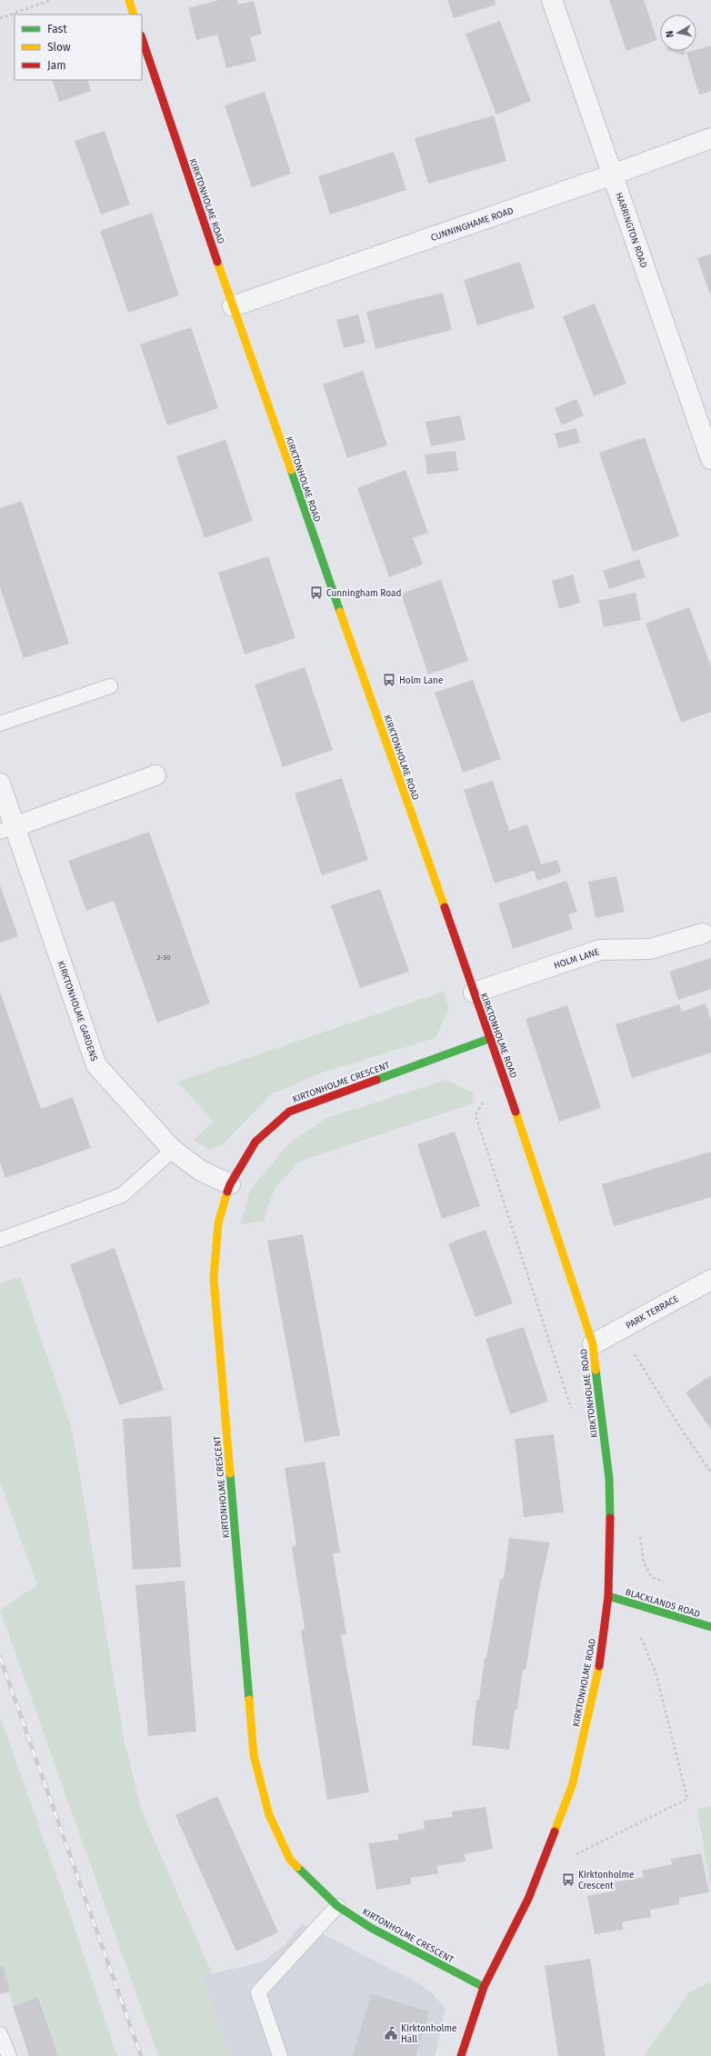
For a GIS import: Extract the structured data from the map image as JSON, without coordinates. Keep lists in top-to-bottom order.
{
  "streets": {
    "street": [
      "KIRKTONHOLME ROAD",
      "CUNNINGHAME ROAD",
      "HARRINGTON ROAD",
      "HOLM LANE",
      "KIRKTONHOLME GARDENS",
      "KIRTONHOLME CRESCENT",
      "PARK TERRACE",
      "BLACKLANDS ROAD"
    ]
  },
  "crossings": [
    ["KIRKTONHOLME ROAD", "CUNNINGHAME ROAD"],
    ["KIRKTONHOLME ROAD", "HOLM LANE"],
    ["KIRKTONHOLME ROAD", "KIRTONHOLME CRESCENT"],
    ["KIRKTONHOLME ROAD", "PARK TERRACE"],
    ["KIRKTONHOLME ROAD", "BLACKLANDS ROAD"],
    ["CUNNINGHAME ROAD", "HARRINGTON ROAD"],
    ["KIRKTONHOLME GARDENS", "KIRTONHOLME CRESCENT"]
  ],
  "places": {
    "bus stop": ["Cunningham Road", "Holm Lane", "Kirktonholme Crescent"],
    "public building": ["Kirktonholme Hall"]
  },
  "house_numbers": ["2-30"],
  "legend": ["Fast", "Slow", "Jam"],
  "north": "left"
}
